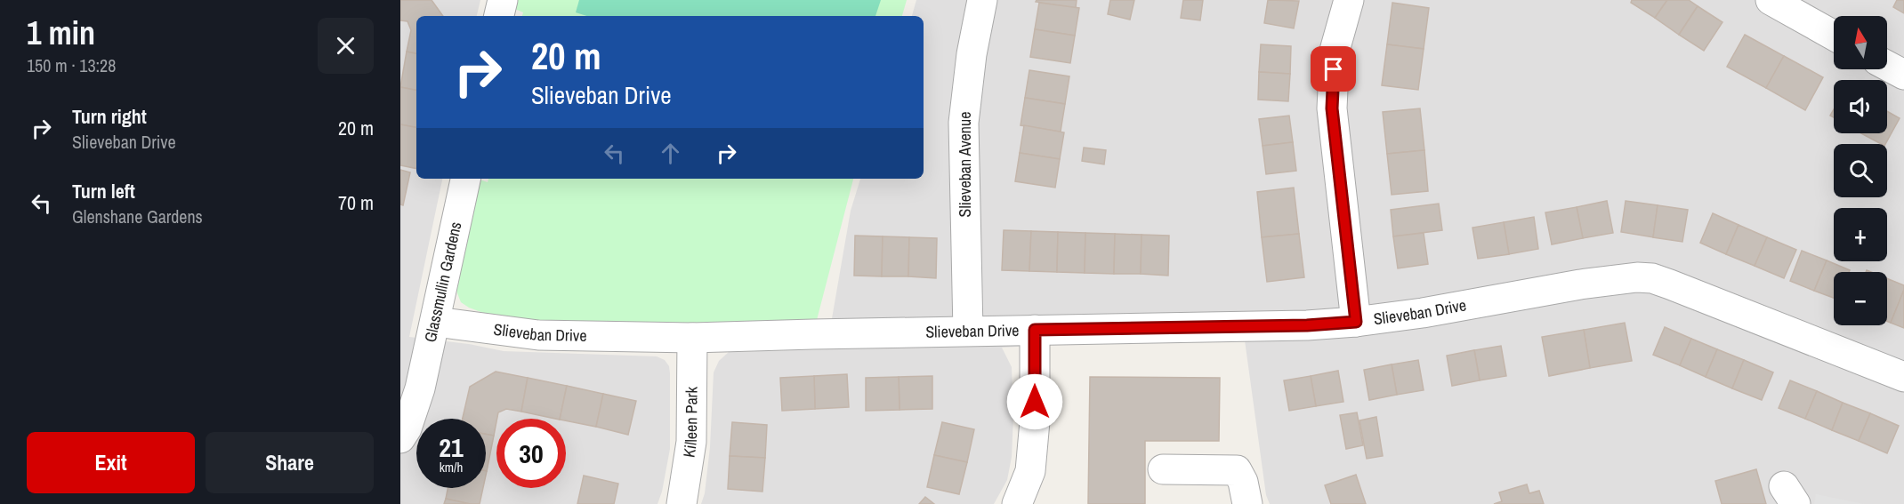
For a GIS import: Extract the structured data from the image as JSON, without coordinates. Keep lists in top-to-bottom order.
{
  "streets": {
    "street": [
      "Slieveban Avenue",
      "Glassmullin Gardens",
      "Slieveban Drive",
      "Killeen Park"
    ]
  },
  "crossings": [
    ["Slieveban Avenue", "Slieveban Drive"],
    ["Glassmullin Gardens", "Slieveban Drive"],
    ["Slieveban Drive", "Killeen Park"]
  ],
  "north": "top",
  "page": {
    "heading": ["1 min", "150 m · 13:28"],
    "map_buttons": ["+", "−"],
    "turn": ["20 m", "Slieveban Drive"],
    "list": [
      {
        "name": "Turn right",
        "note": "Slieveban Drive",
        "value": "20 m"
      },
      {
        "name": "Turn left",
        "note": "Glenshane Gardens",
        "value": "70 m"
      }
    ],
    "speed": "21 km/h",
    "limit": "30",
    "buttons": ["Exit", "Share"]
  }
}
